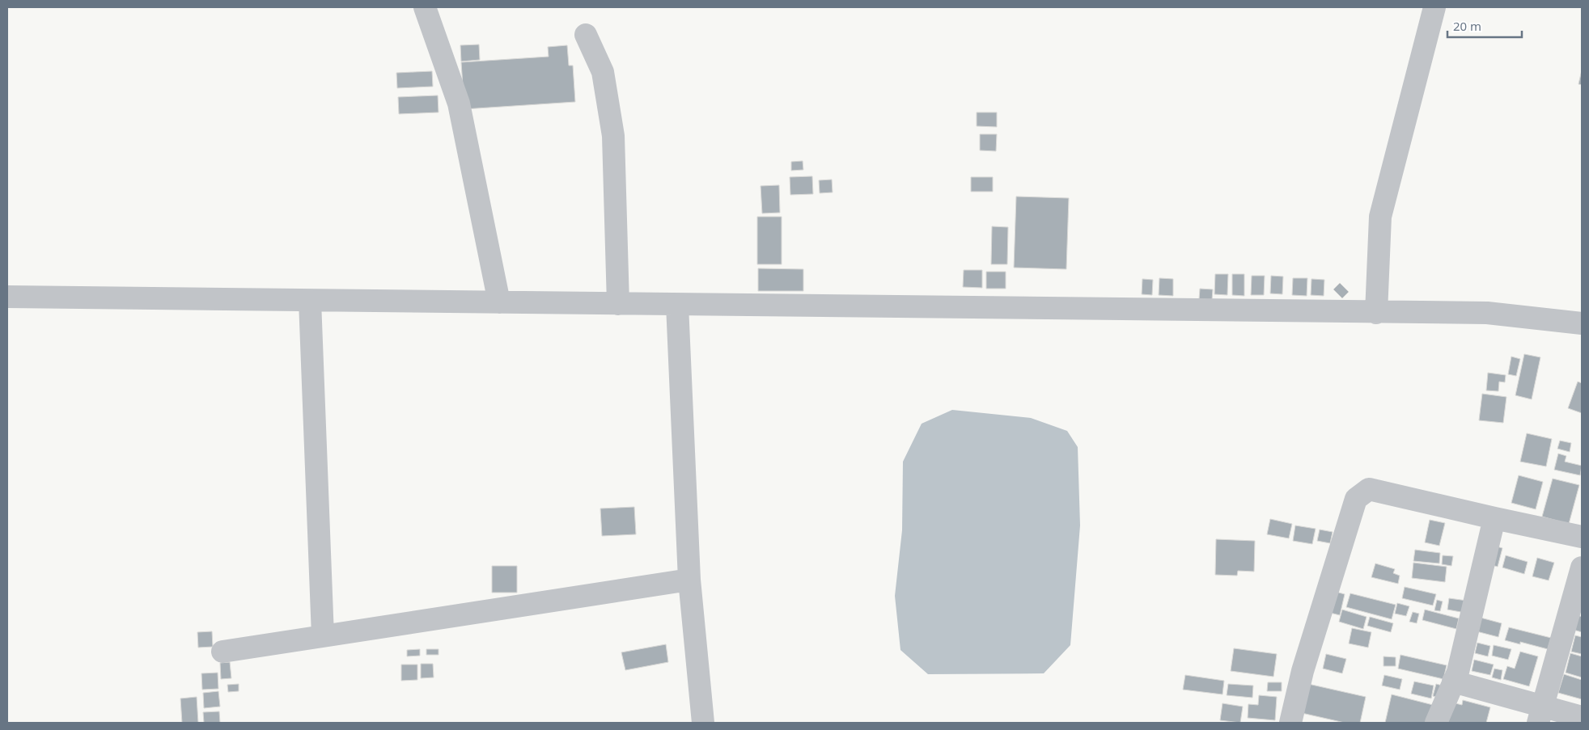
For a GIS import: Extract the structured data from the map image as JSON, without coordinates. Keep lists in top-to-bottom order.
{
  "scale_bar": "20 m"
}
